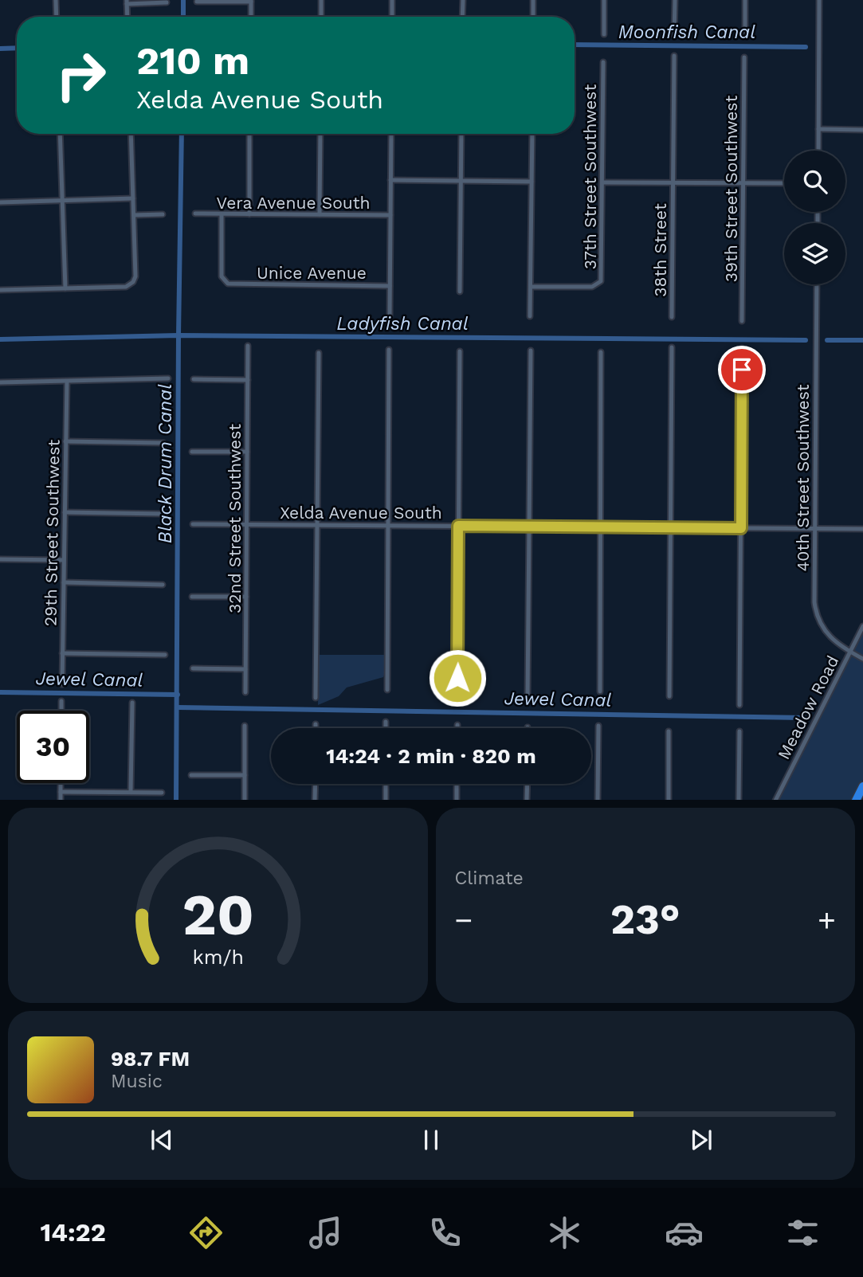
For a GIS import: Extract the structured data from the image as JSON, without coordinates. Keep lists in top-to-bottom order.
{
  "streets": {
    "street": [
      "37th Street Southwest",
      "39th Street Southwest",
      "Vera Avenue South",
      "38th Street",
      "Unice Avenue",
      "40th Street Southwest",
      "Xelda Avenue South",
      "32nd Street Southwest",
      "29th Street Southwest",
      "Meadow Road"
    ]
  },
  "crossings": [
    ["Vera Avenue South", "Unice Avenue"],
    ["40th Street Southwest", "Xelda Avenue South"],
    ["40th Street Southwest", "Meadow Road"],
    ["Xelda Avenue South", "32nd Street Southwest"]
  ],
  "water": [
    "Moonfish Canal",
    "Ladyfish Canal",
    "Black Drum Canal",
    "Jewel Canal"
  ],
  "page": {
    "turn": ["210 m", "Xelda Avenue South"],
    "limit": "30",
    "trip": "14:24 · 2 min · 820 m",
    "tile": "Climate",
    "heat": ["−", "23°", "+"],
    "song": ["98.7 FM", "Music"],
    "tabs": "14:22",
    "gauge": ["20", "km/h"]
  }
}
